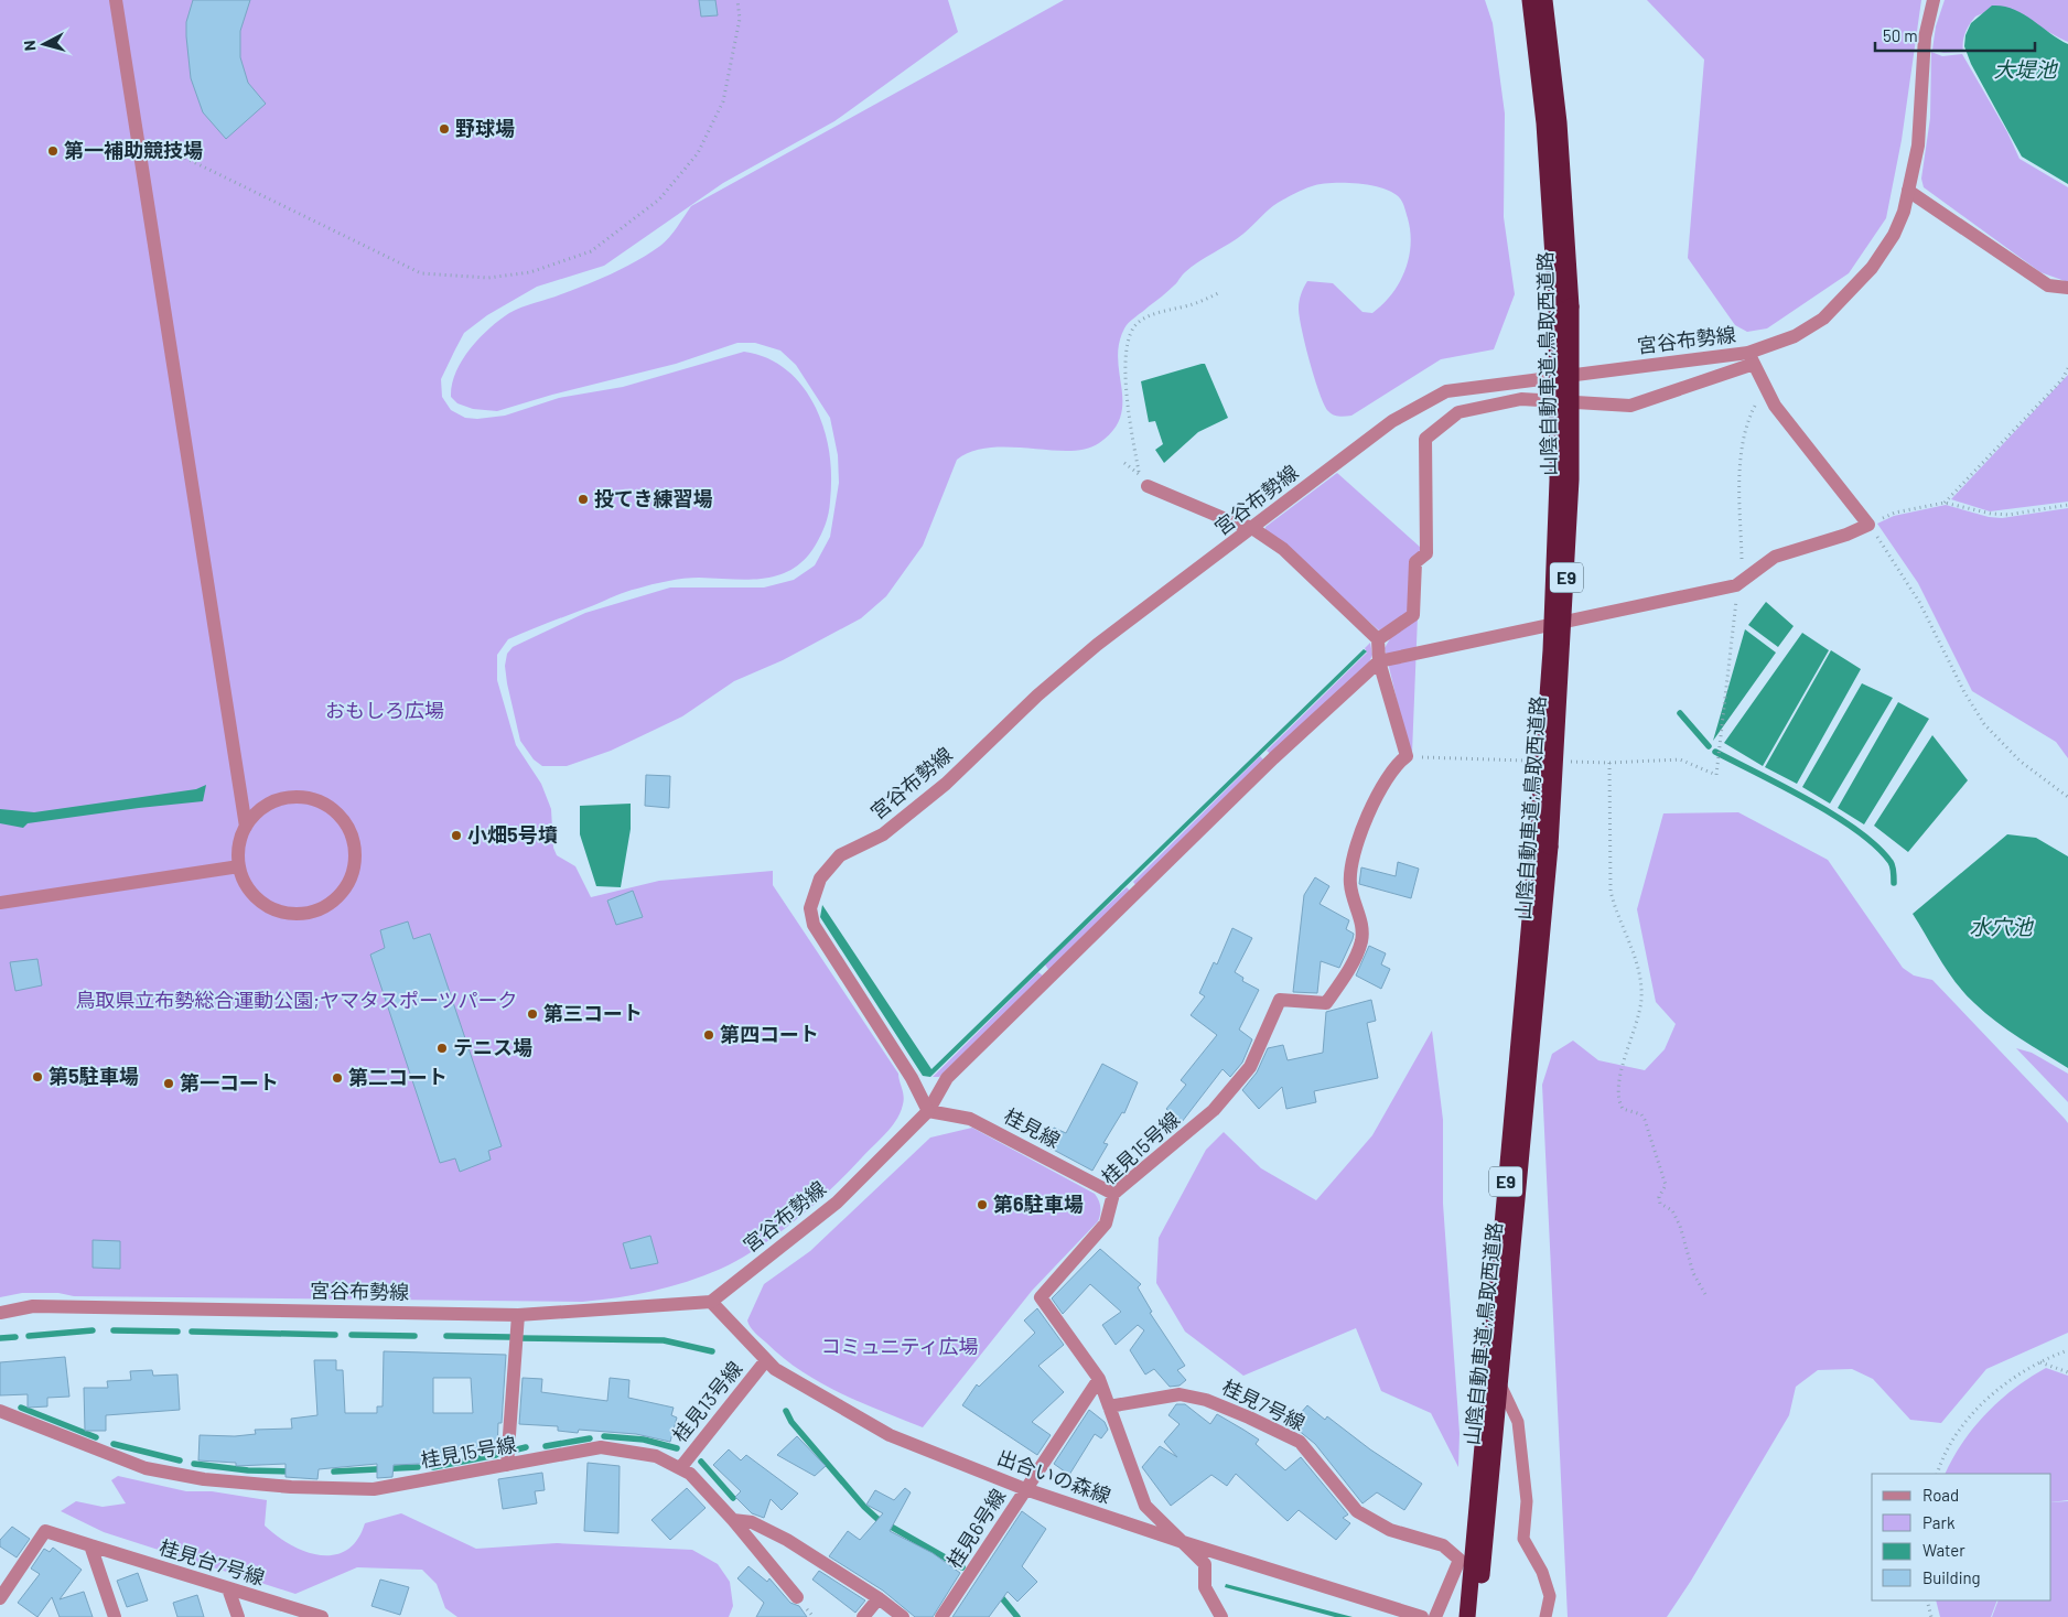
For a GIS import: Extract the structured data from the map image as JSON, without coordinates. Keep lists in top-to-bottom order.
{
  "streets": {
    "highway": ["山陰自動車道;鳥取西道路", "E9"],
    "street": [
      "宮谷布勢線",
      "桂見線",
      "桂見15号線",
      "桂見13号線",
      "桂見7号線",
      "出合いの森線",
      "桂見6号線",
      "桂見台7号線"
    ]
  },
  "crossings": [
    ["宮谷布勢線", "桂見線"],
    ["宮谷布勢線", "出合いの森線"],
    ["桂見線", "桂見15号線"],
    ["桂見15号線", "桂見13号線"],
    ["桂見15号線", "桂見7号線"],
    ["桂見15号線", "出合いの森線"],
    ["桂見15号線", "桂見6号線"],
    ["桂見13号線", "出合いの森線"],
    ["出合いの森線", "桂見6号線"]
  ],
  "water": ["大堤池", "水穴池"],
  "parks": ["おもしろ広場", "鳥取県立布勢総合運動公園;ヤマタスポーツパーク", "コミュニティ広場"],
  "places": [
    "野球場",
    "第一補助競技場",
    "投てき練習場",
    "小畑5号墳",
    "第三コート",
    "第四コート",
    "テニス場",
    "第5駐車場",
    "第二コート",
    "第一コート",
    "第6駐車場"
  ],
  "legend": [
    "Road",
    "Park",
    "Water",
    "Building"
  ],
  "scale_bar": "50 m",
  "north": "left"
}
